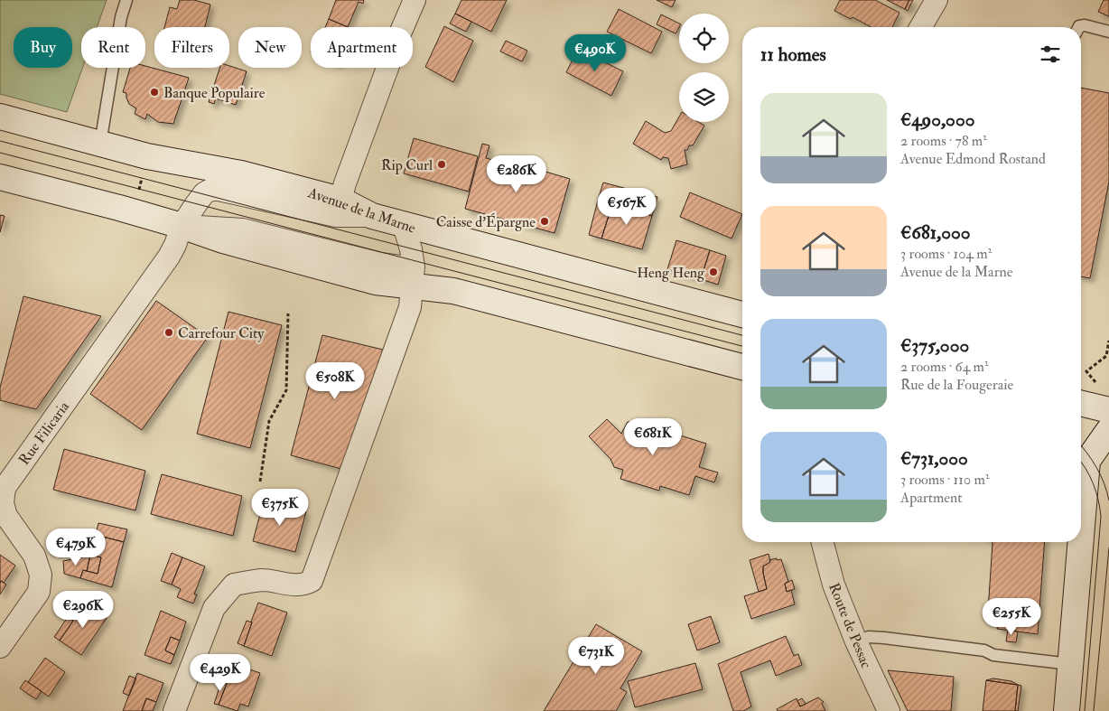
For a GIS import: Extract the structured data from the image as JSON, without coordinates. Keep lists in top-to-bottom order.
{
  "streets": {
    "main road": ["Avenue de la Marne"],
    "street": ["Rue Filicaria", "Route de Pessac"]
  },
  "crossings": [
    ["Avenue de la Marne", "Rue Filicaria"]
  ],
  "places": [
    "Banque Populaire",
    "Rip Curl",
    "Caisse d'Épargne",
    "Heng Heng",
    "Carrefour City"
  ],
  "page": {
    "chip": [
      "Buy",
      "Rent",
      "Filters",
      "New",
      "Apartment"
    ],
    "heading": "11 homes",
    "price": [
      "€490K",
      "€286K",
      "€567K",
      "€508K",
      "€681K",
      "€375K",
      "€479K",
      "€296K",
      "€255K",
      "€731K",
      "€429K"
    ],
    "list": [
      {
        "name": "€490,000",
        "note": "2 rooms · 78 m² · Avenue Edmond Rostand"
      },
      {
        "name": "€681,000",
        "note": "3 rooms · 104 m² · Avenue de la Marne"
      },
      {
        "name": "€375,000",
        "note": "2 rooms · 64 m² · Rue de la Fougeraie"
      },
      {
        "name": "€731,000",
        "note": "3 rooms · 110 m² · Apartment"
      }
    ]
  }
}
